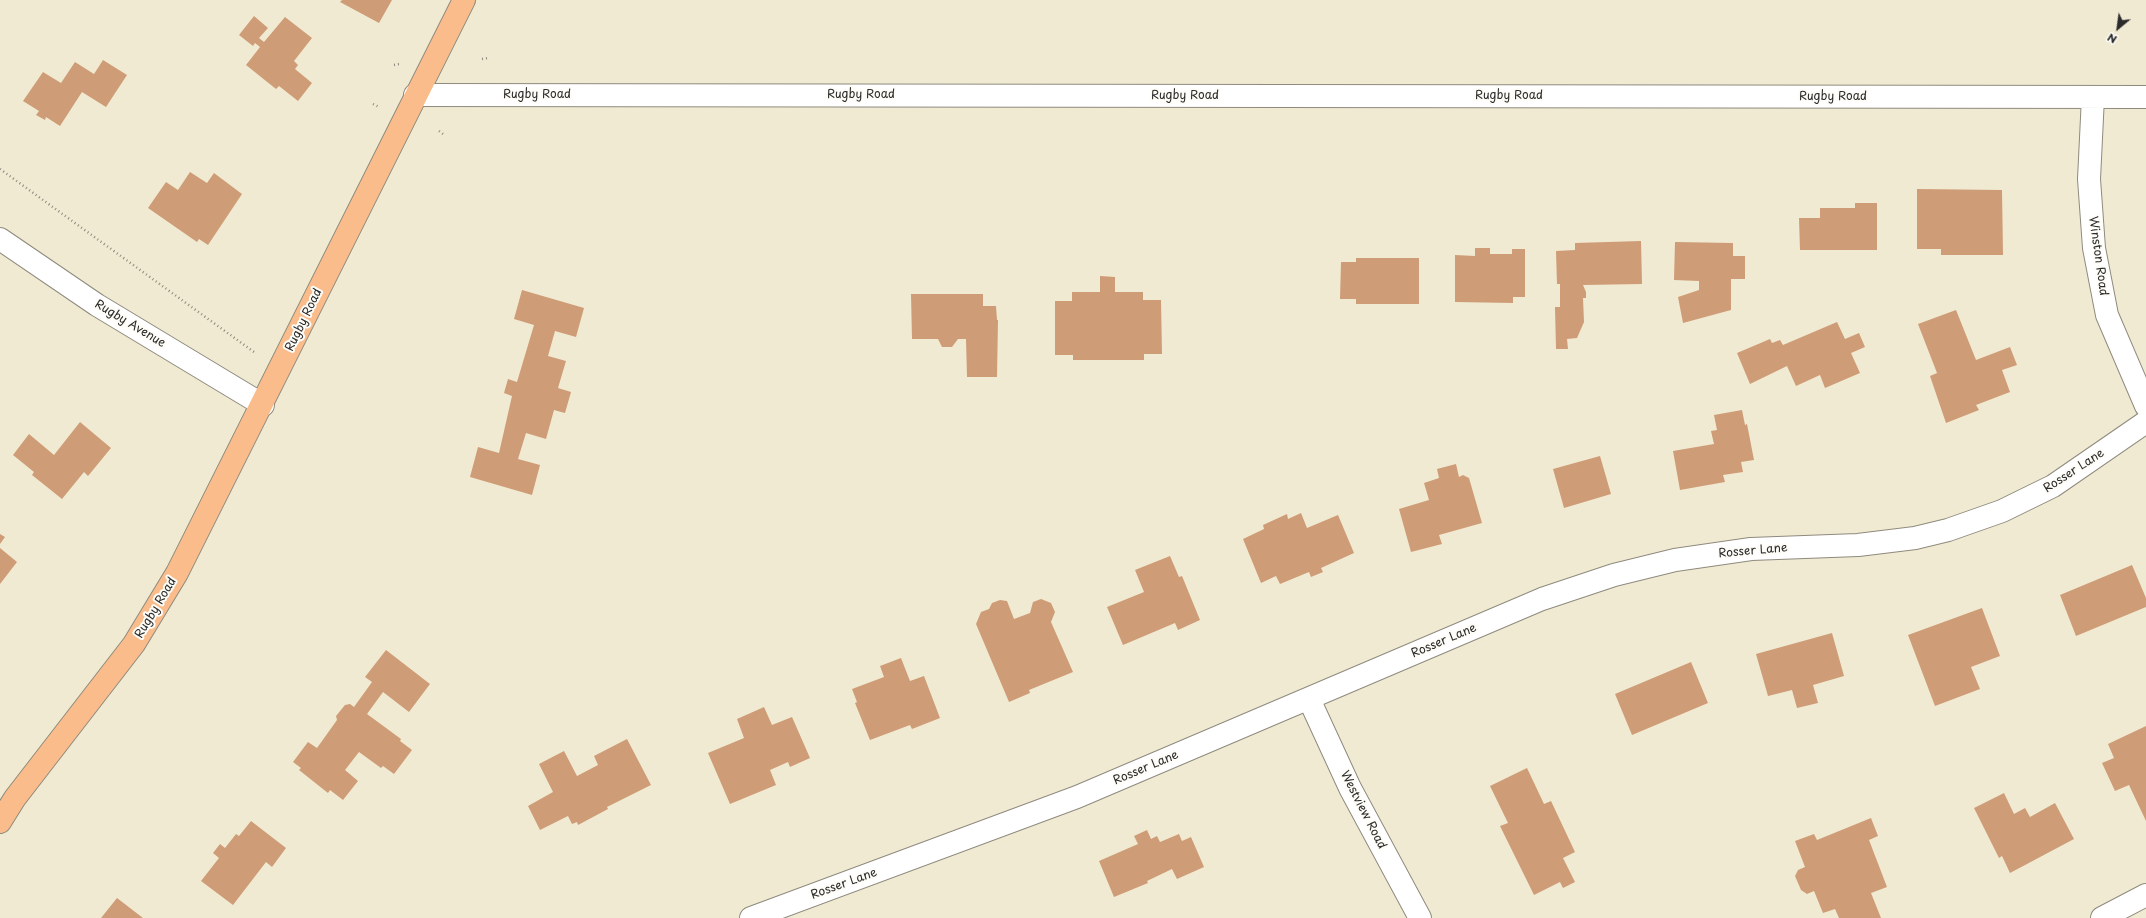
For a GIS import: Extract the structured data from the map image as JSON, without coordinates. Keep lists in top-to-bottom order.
{
  "streets": {
    "main road": ["Rugby Road"],
    "street": [
      "Winston Road",
      "Rugby Avenue",
      "Rosser Lane",
      "Westview Road"
    ]
  },
  "crossings": [
    ["Rugby Road", "Winston Road"],
    ["Rugby Road", "Rugby Avenue"],
    ["Rosser Lane", "Westview Road"]
  ],
  "north": "bottom left"
}
